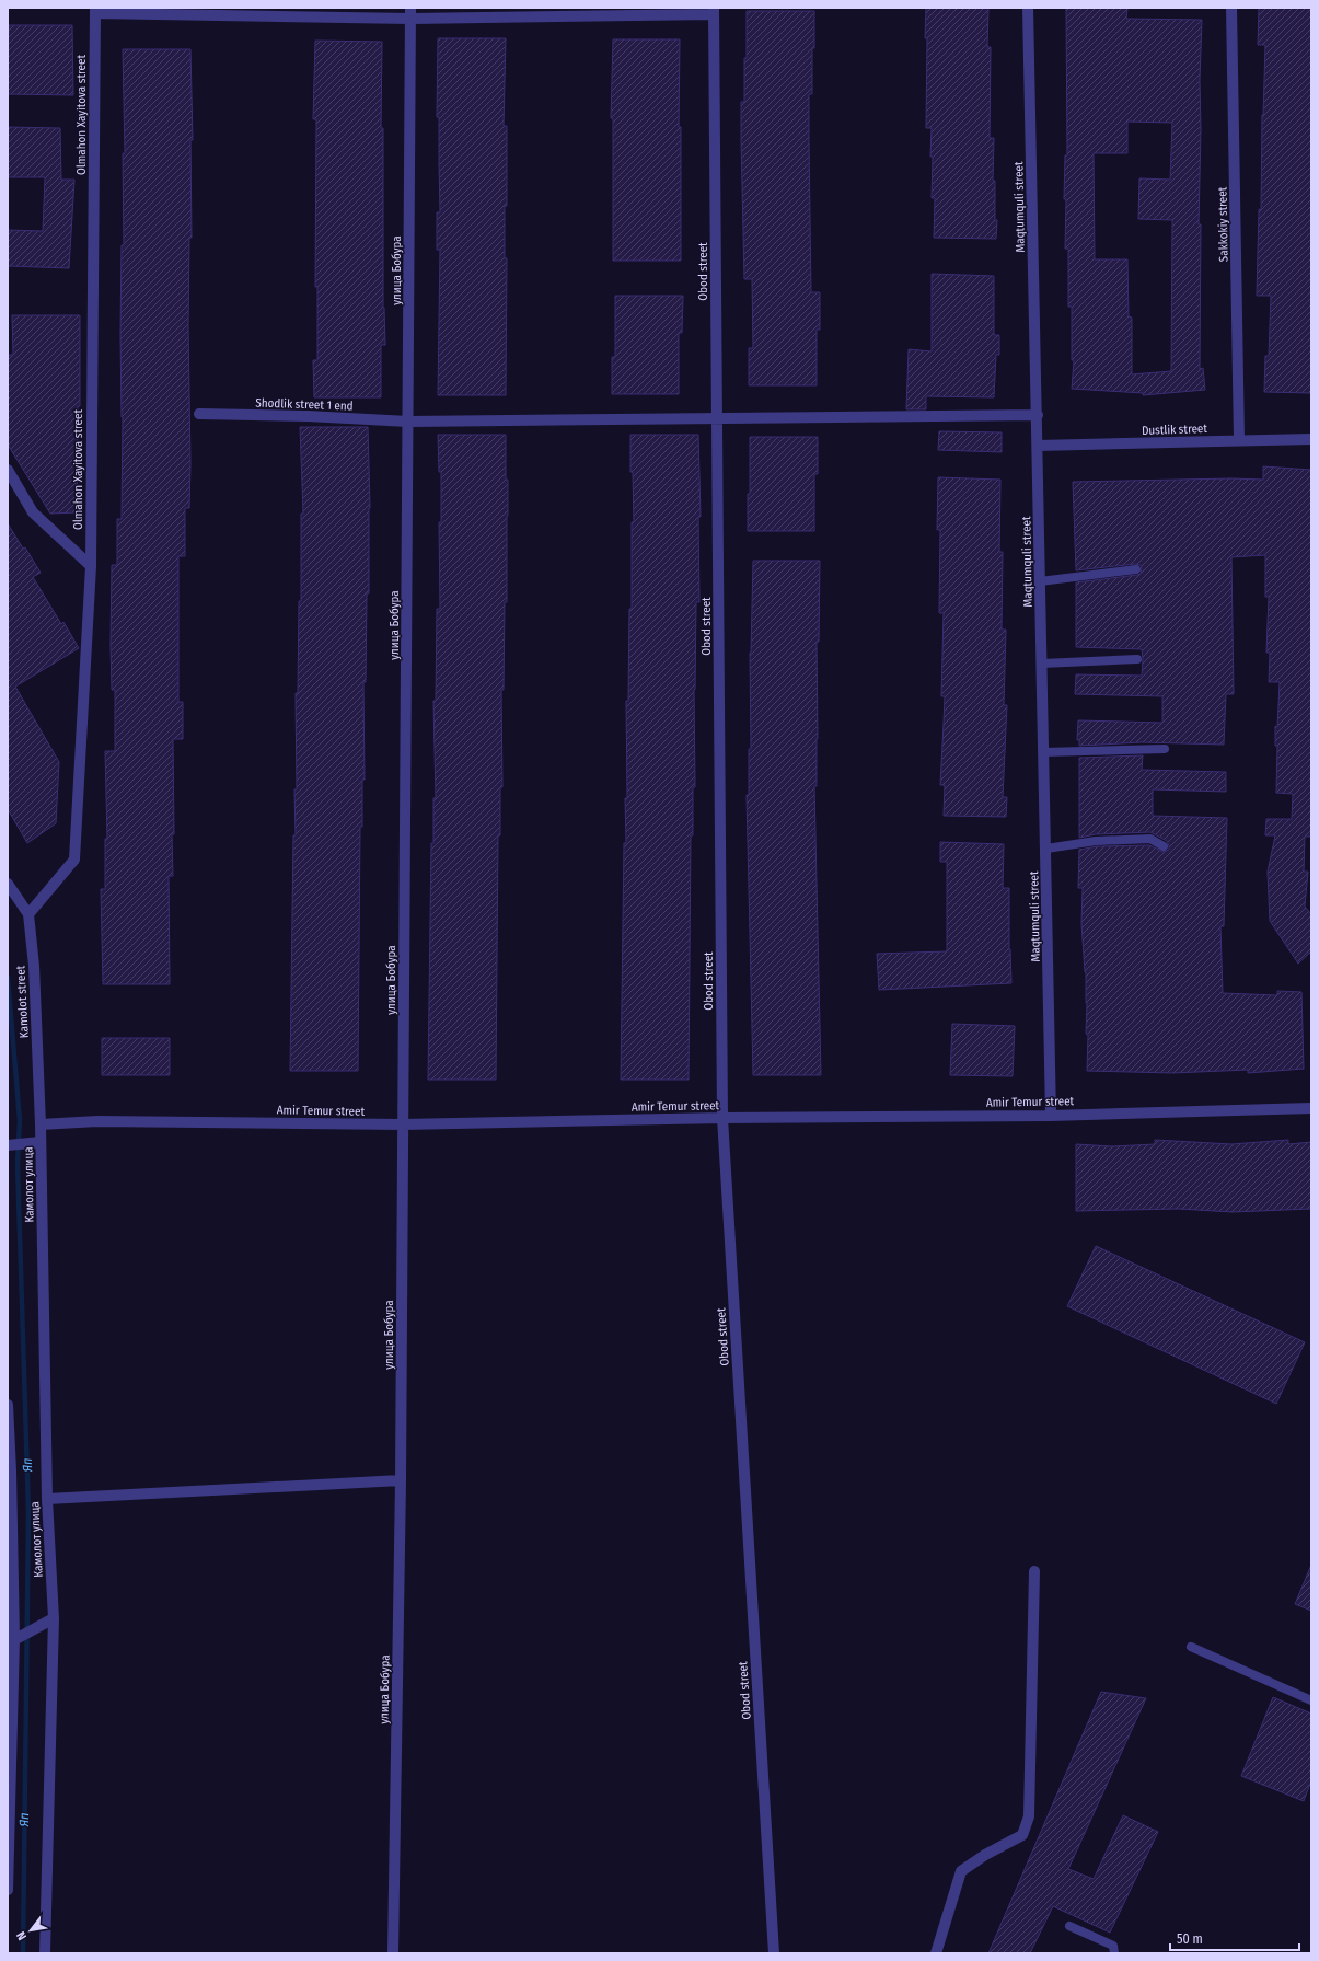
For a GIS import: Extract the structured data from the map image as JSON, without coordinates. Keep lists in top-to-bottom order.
{
  "streets": {
    "street": [
      "Olmahon Xayitova street",
      "Maqtumquli street",
      "Sakkokiy street",
      "улица Бобура",
      "Obod street",
      "Shodlik street 1 end",
      "Dustlik street",
      "Kamolot street",
      "Amir Temur street",
      "Камолот улица"
    ]
  },
  "crossings": [
    ["Olmahon Xayitova street", "Kamolot street"],
    ["Maqtumquli street", "Shodlik street 1 end"],
    ["Maqtumquli street", "Dustlik street"],
    ["Maqtumquli street", "Amir Temur street"],
    ["Sakkokiy street", "Dustlik street"],
    ["улица Бобура", "Shodlik street 1 end"],
    ["улица Бобура", "Amir Temur street"],
    ["Obod street", "Shodlik street 1 end"],
    ["Obod street", "Amir Temur street"],
    ["Kamolot street", "Amir Temur street"],
    ["Kamolot street", "Камолот улица"],
    ["Amir Temur street", "Камолот улица"]
  ],
  "water": ["Яп"],
  "scale_bar": "50 m",
  "north": "bottom left"
}
